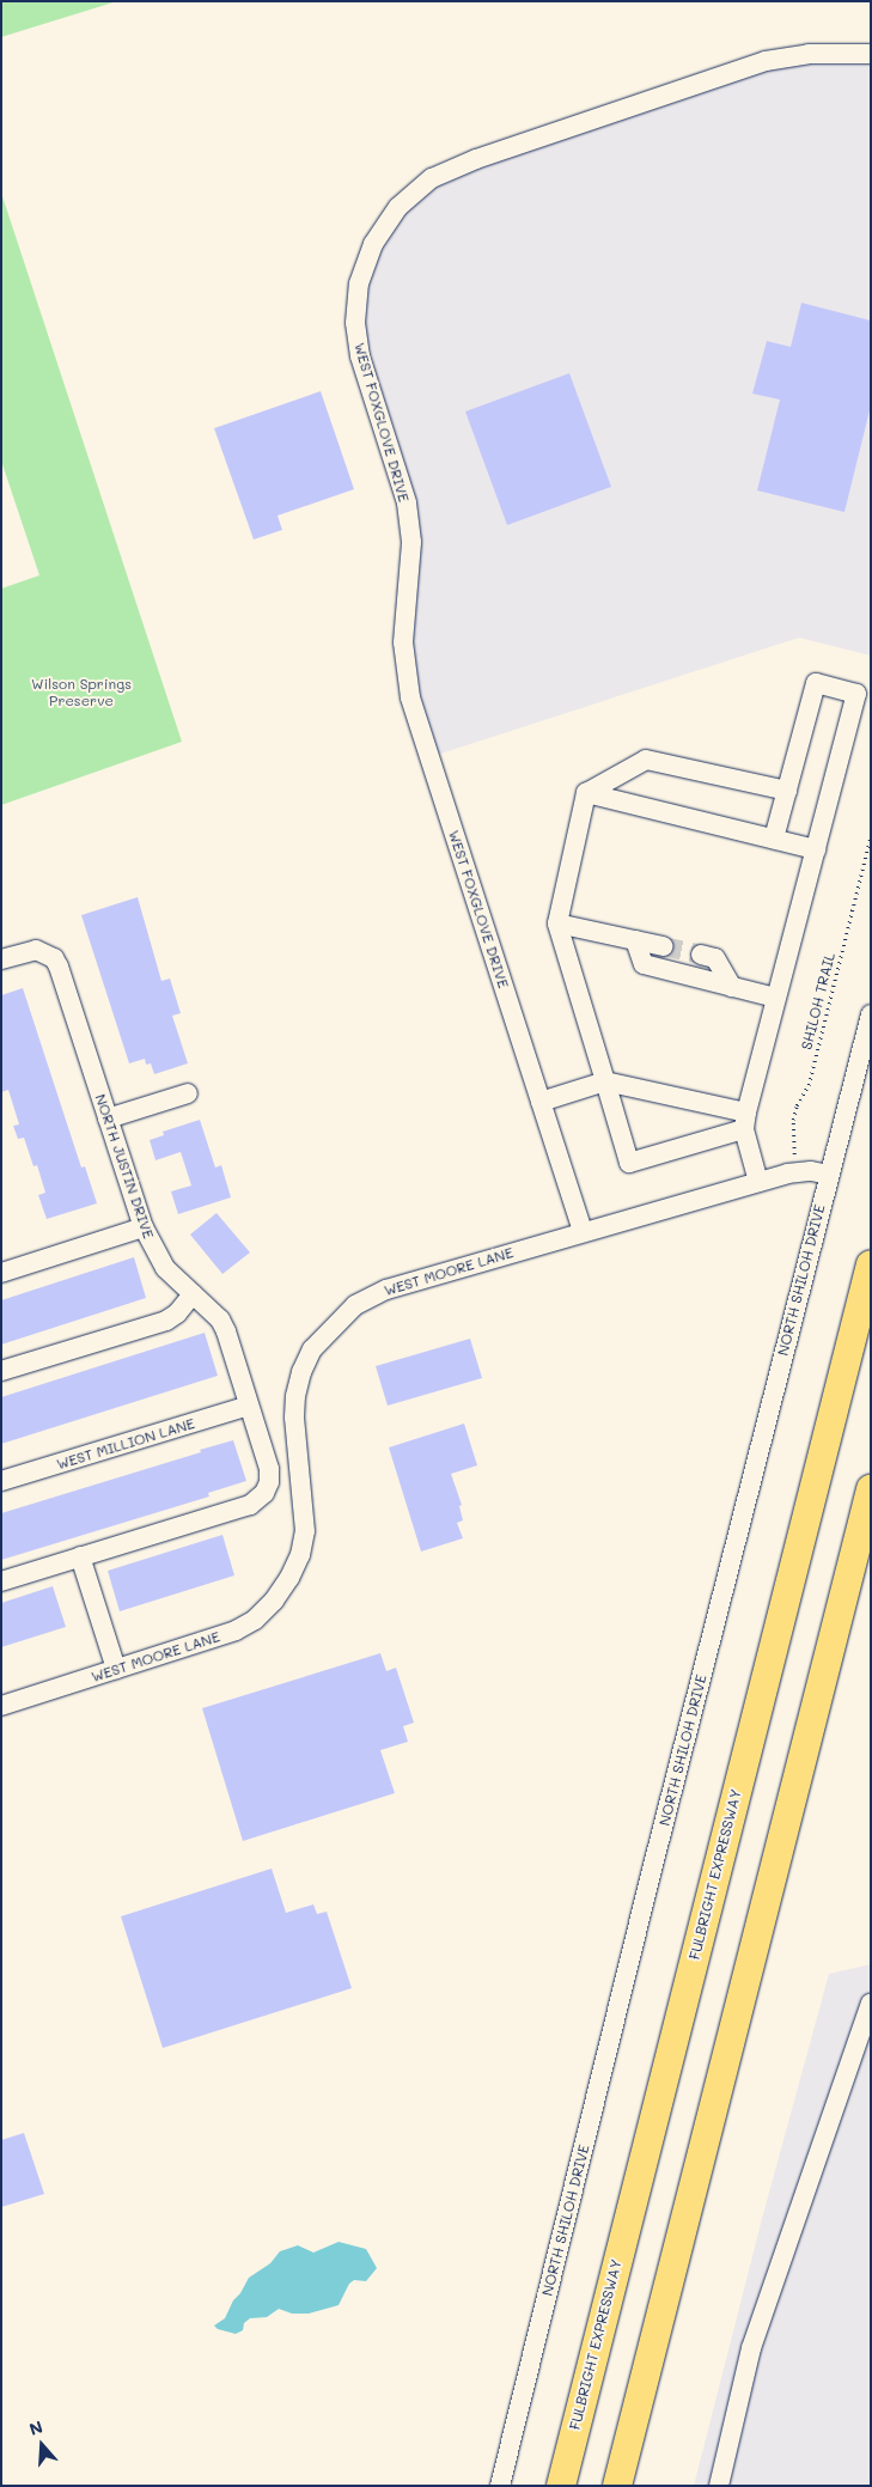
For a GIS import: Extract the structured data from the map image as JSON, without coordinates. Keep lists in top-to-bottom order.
{
  "streets": {
    "highway": ["FULBRIGHT EXPRESSWAY"],
    "street": [
      "WEST FOXGLOVE DRIVE",
      "NORTH JUSTIN DRIVE",
      "WEST MOORE LANE",
      "NORTH SHILOH DRIVE",
      "WEST MILLION LANE"
    ],
    "path": ["SHILOH TRAIL"]
  },
  "crossings": [
    ["WEST FOXGLOVE DRIVE", "WEST MOORE LANE"],
    ["SHILOH TRAIL", "WEST MOORE LANE"],
    ["NORTH JUSTIN DRIVE", "WEST MILLION LANE"],
    ["WEST MOORE LANE", "NORTH SHILOH DRIVE"]
  ],
  "parks": ["Wilson Springs Preserve"],
  "north": "top"
}
